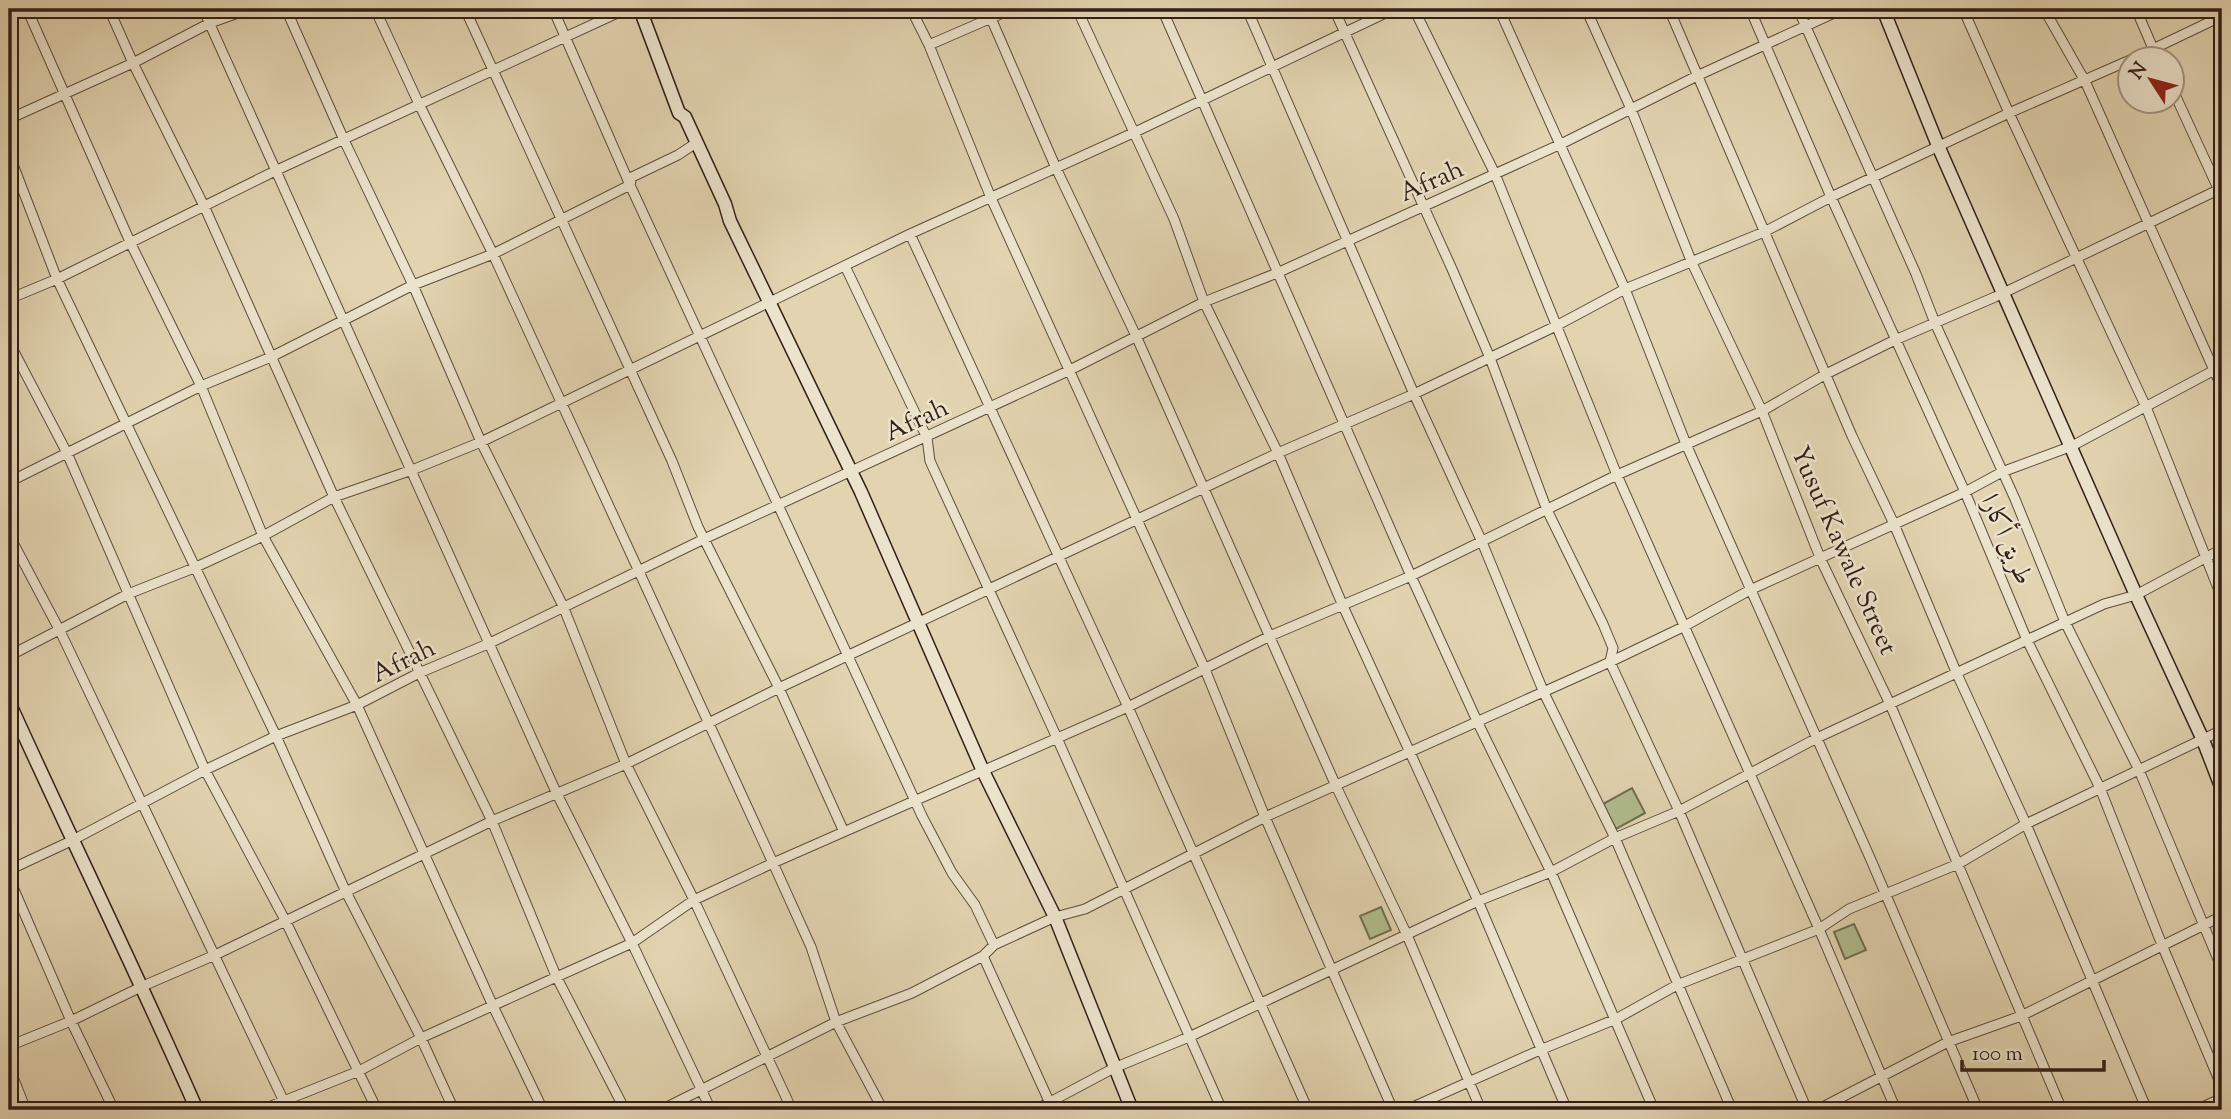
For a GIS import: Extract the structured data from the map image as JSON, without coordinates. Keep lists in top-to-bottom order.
{
  "streets": {
    "street": ["Afrah", "طريق أكارا", "Yusuf Kawale Street"]
  },
  "crossings": [
    ["Afrah", "طريق أكارا"],
    ["Afrah", "Yusuf Kawale Street"]
  ],
  "scale_bar": "100 m",
  "north": "top left"
}
